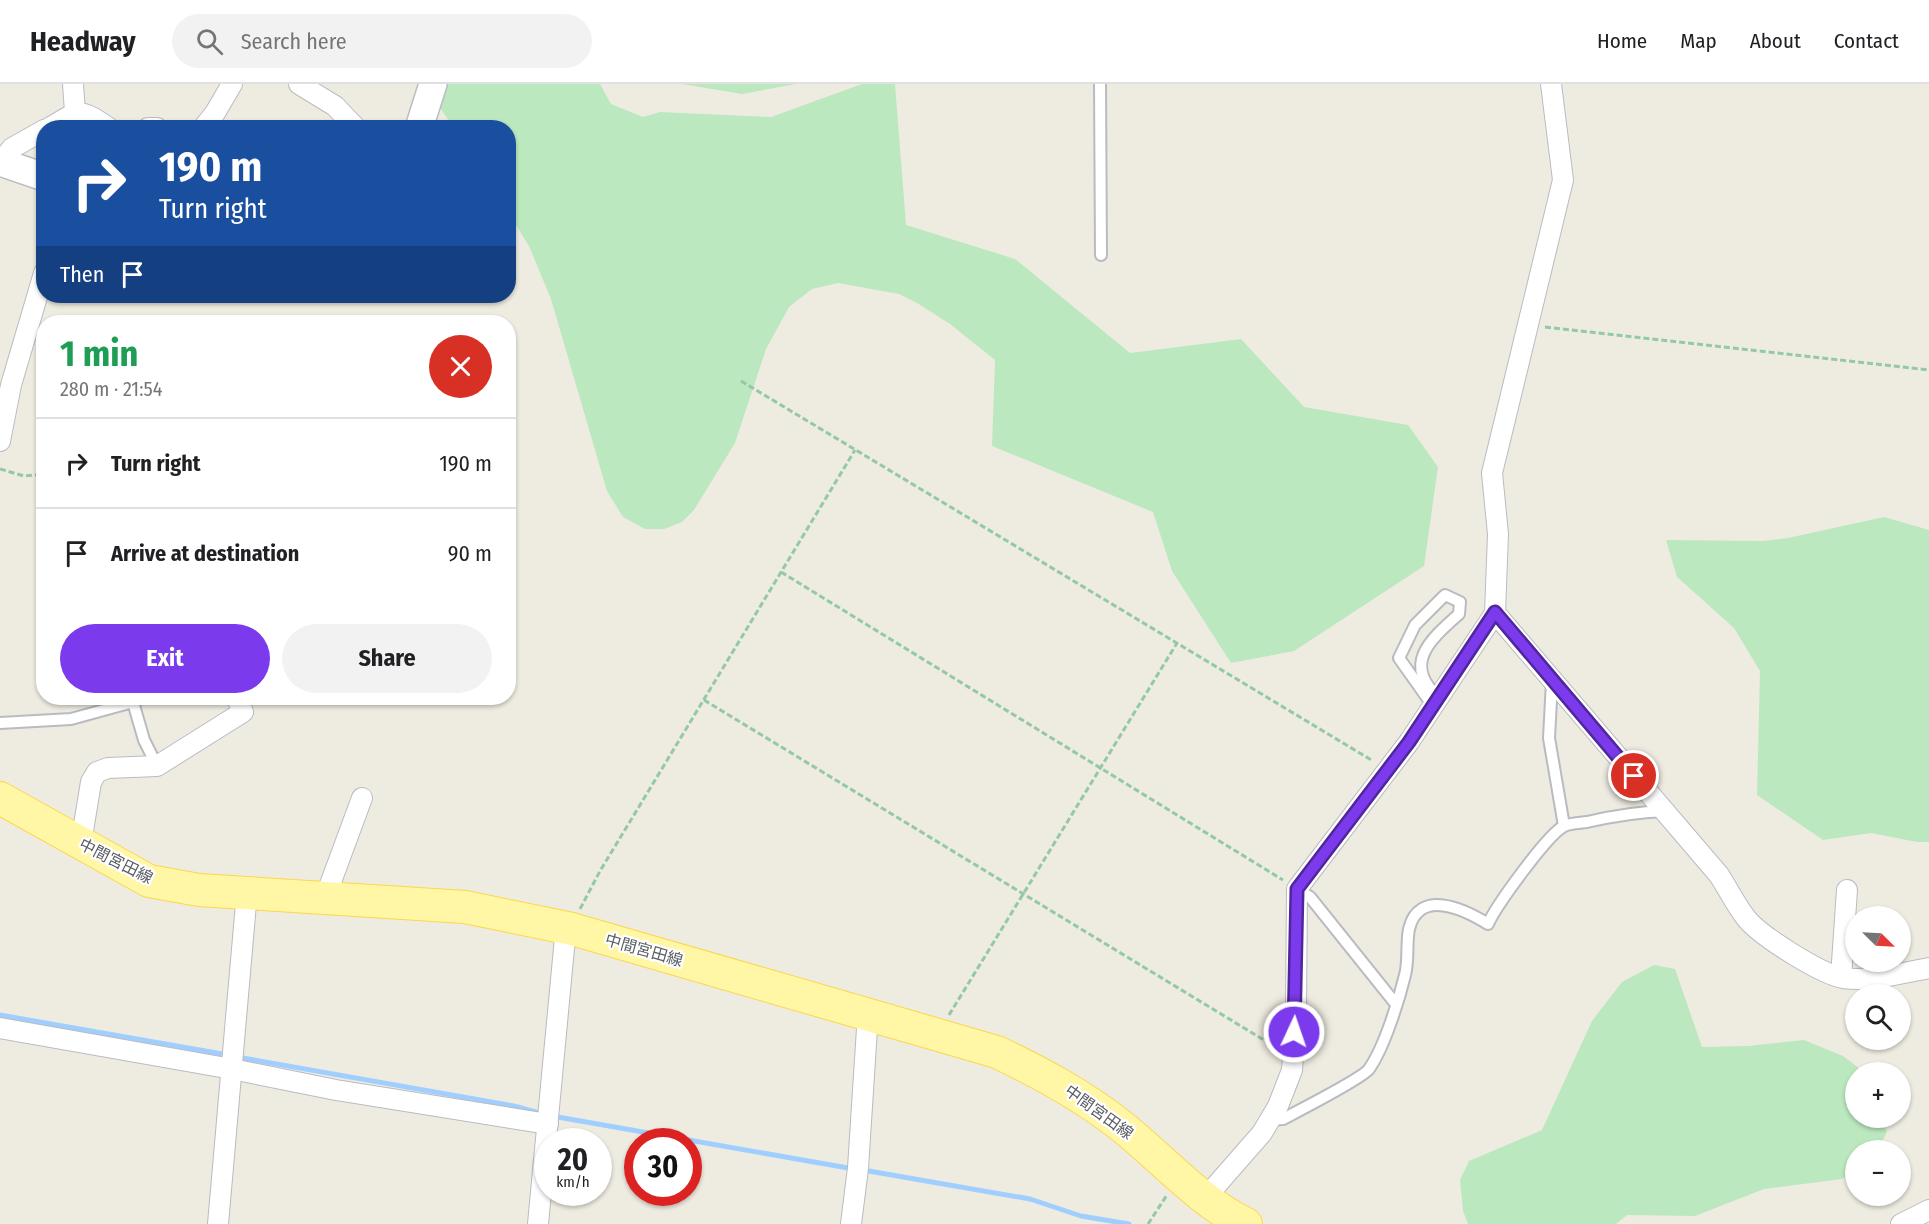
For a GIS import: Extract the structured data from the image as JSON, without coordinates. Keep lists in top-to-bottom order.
{
  "streets": {
    "main road": ["中間宮田線"]
  },
  "north": "bottom right",
  "page": {
    "header": "Headway",
    "search": "Search here",
    "nav": [
      "Home",
      "Map",
      "About",
      "Contact"
    ],
    "turn": ["190 m", "Turn right"],
    "then": "Then",
    "heading": ["1 min", "280 m · 21:54"],
    "list": [
      {
        "name": "Turn right",
        "value": "190 m"
      },
      {
        "name": "Arrive at destination",
        "value": "90 m"
      }
    ],
    "buttons": ["Exit", "Share"],
    "map_buttons": ["+", "−"],
    "speed": "20 km/h",
    "limit": "30"
  }
}
